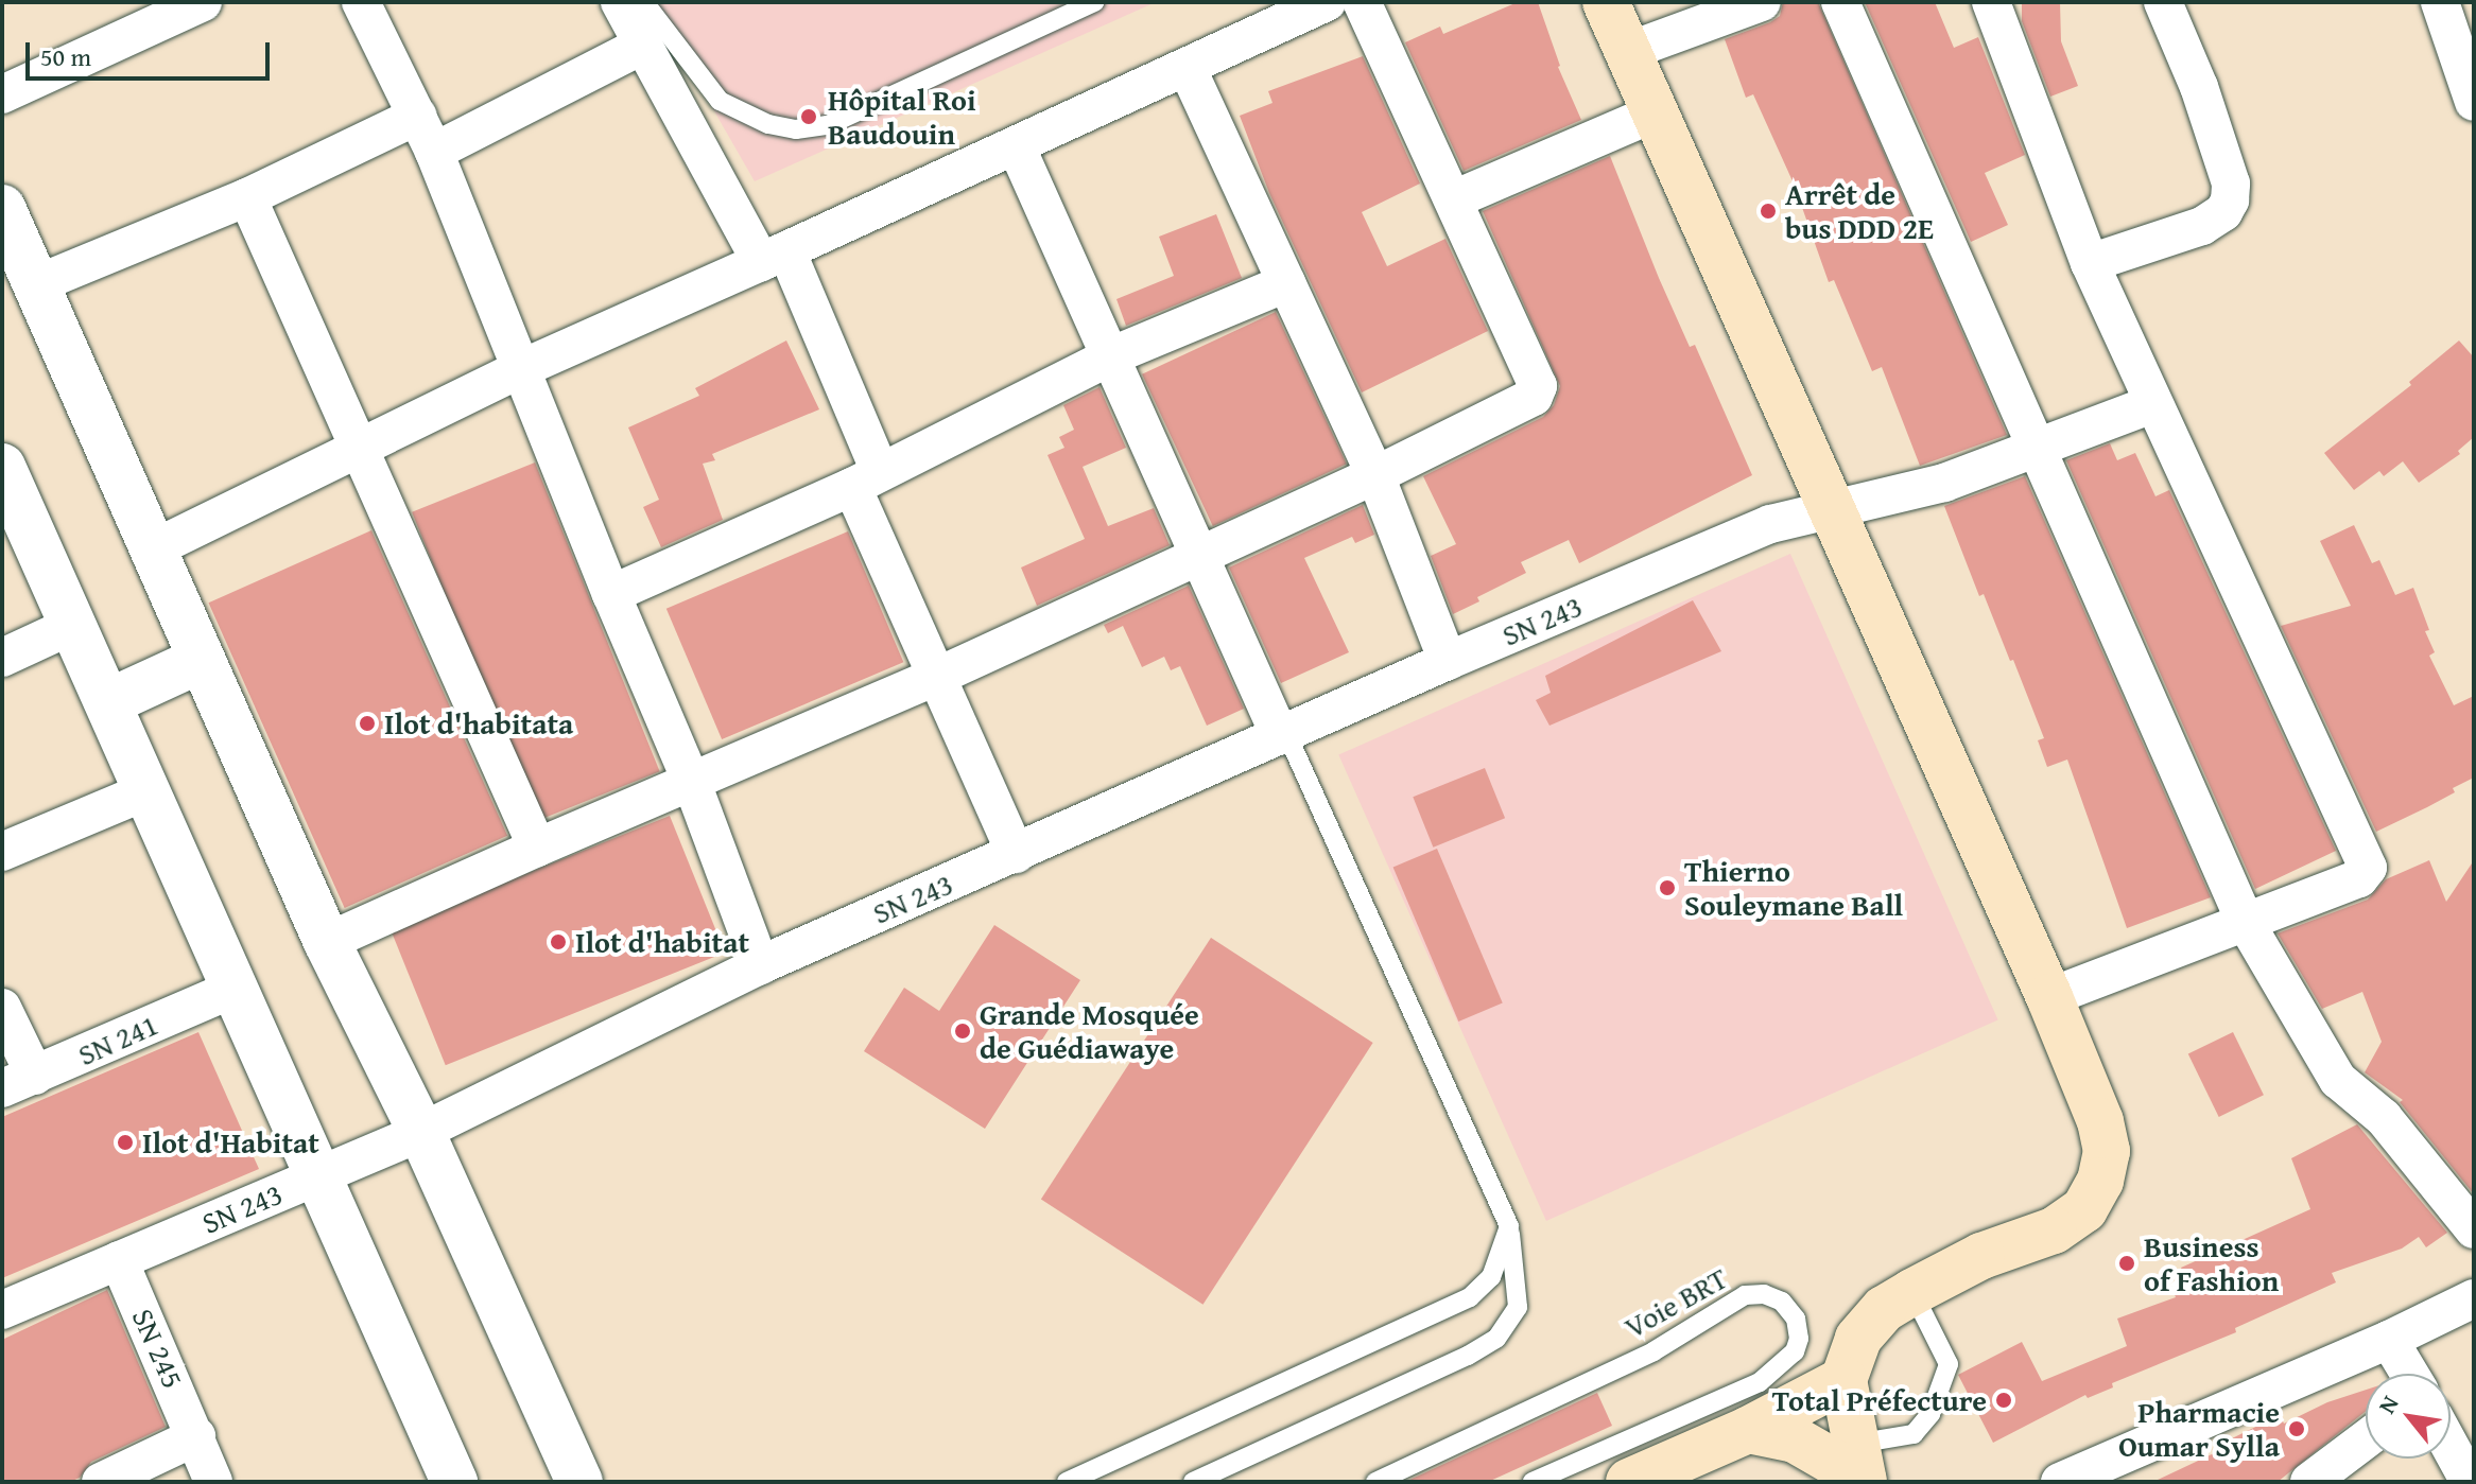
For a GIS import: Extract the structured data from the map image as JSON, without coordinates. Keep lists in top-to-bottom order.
{
  "streets": {
    "street": ["SN 243", "SN 241", "SN 245"],
    "lane": ["Voie BRT"]
  },
  "crossings": [
    ["SN 243", "SN 245"]
  ],
  "places": [
    "Hôpital Roi Baudouin",
    "Arrêt de bus DDD 2E",
    "Ilot d'habitata",
    "Thierno Souleymane Ball",
    "Ilot d'habitat",
    "Grande Mosquée de Guédiawaye",
    "Ilot d'Habitat",
    "Business of Fashion",
    "Total Préfecture",
    "Pharmacie Oumar Sylla"
  ],
  "scale_bar": "50 m",
  "north": "top left"
}
